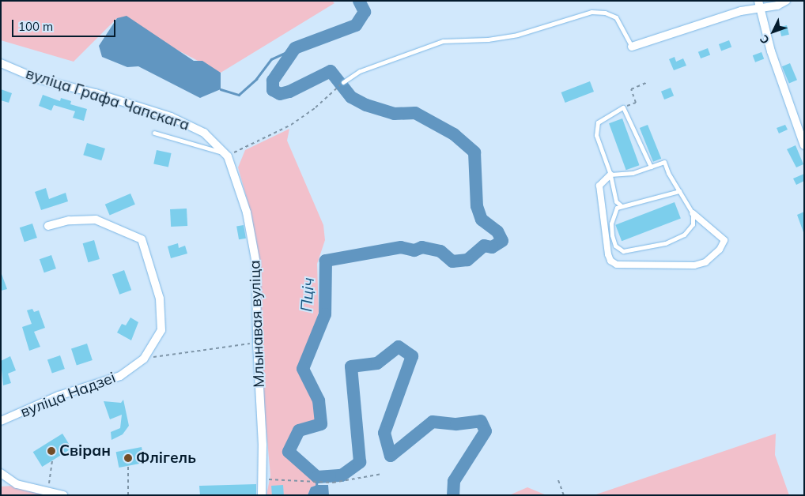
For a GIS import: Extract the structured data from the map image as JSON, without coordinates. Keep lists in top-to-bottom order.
{
  "streets": {
    "street": ["вуліца Графа Чапскага", "Млынавая вуліца", "вуліца Надзеі"]
  },
  "crossings": [
    ["вуліца Графа Чапскага", "Млынавая вуліца"]
  ],
  "water": ["Пціч"],
  "places": ["Свіран", "Флігель"],
  "scale_bar": "100 m",
  "north": "bottom left"
}
